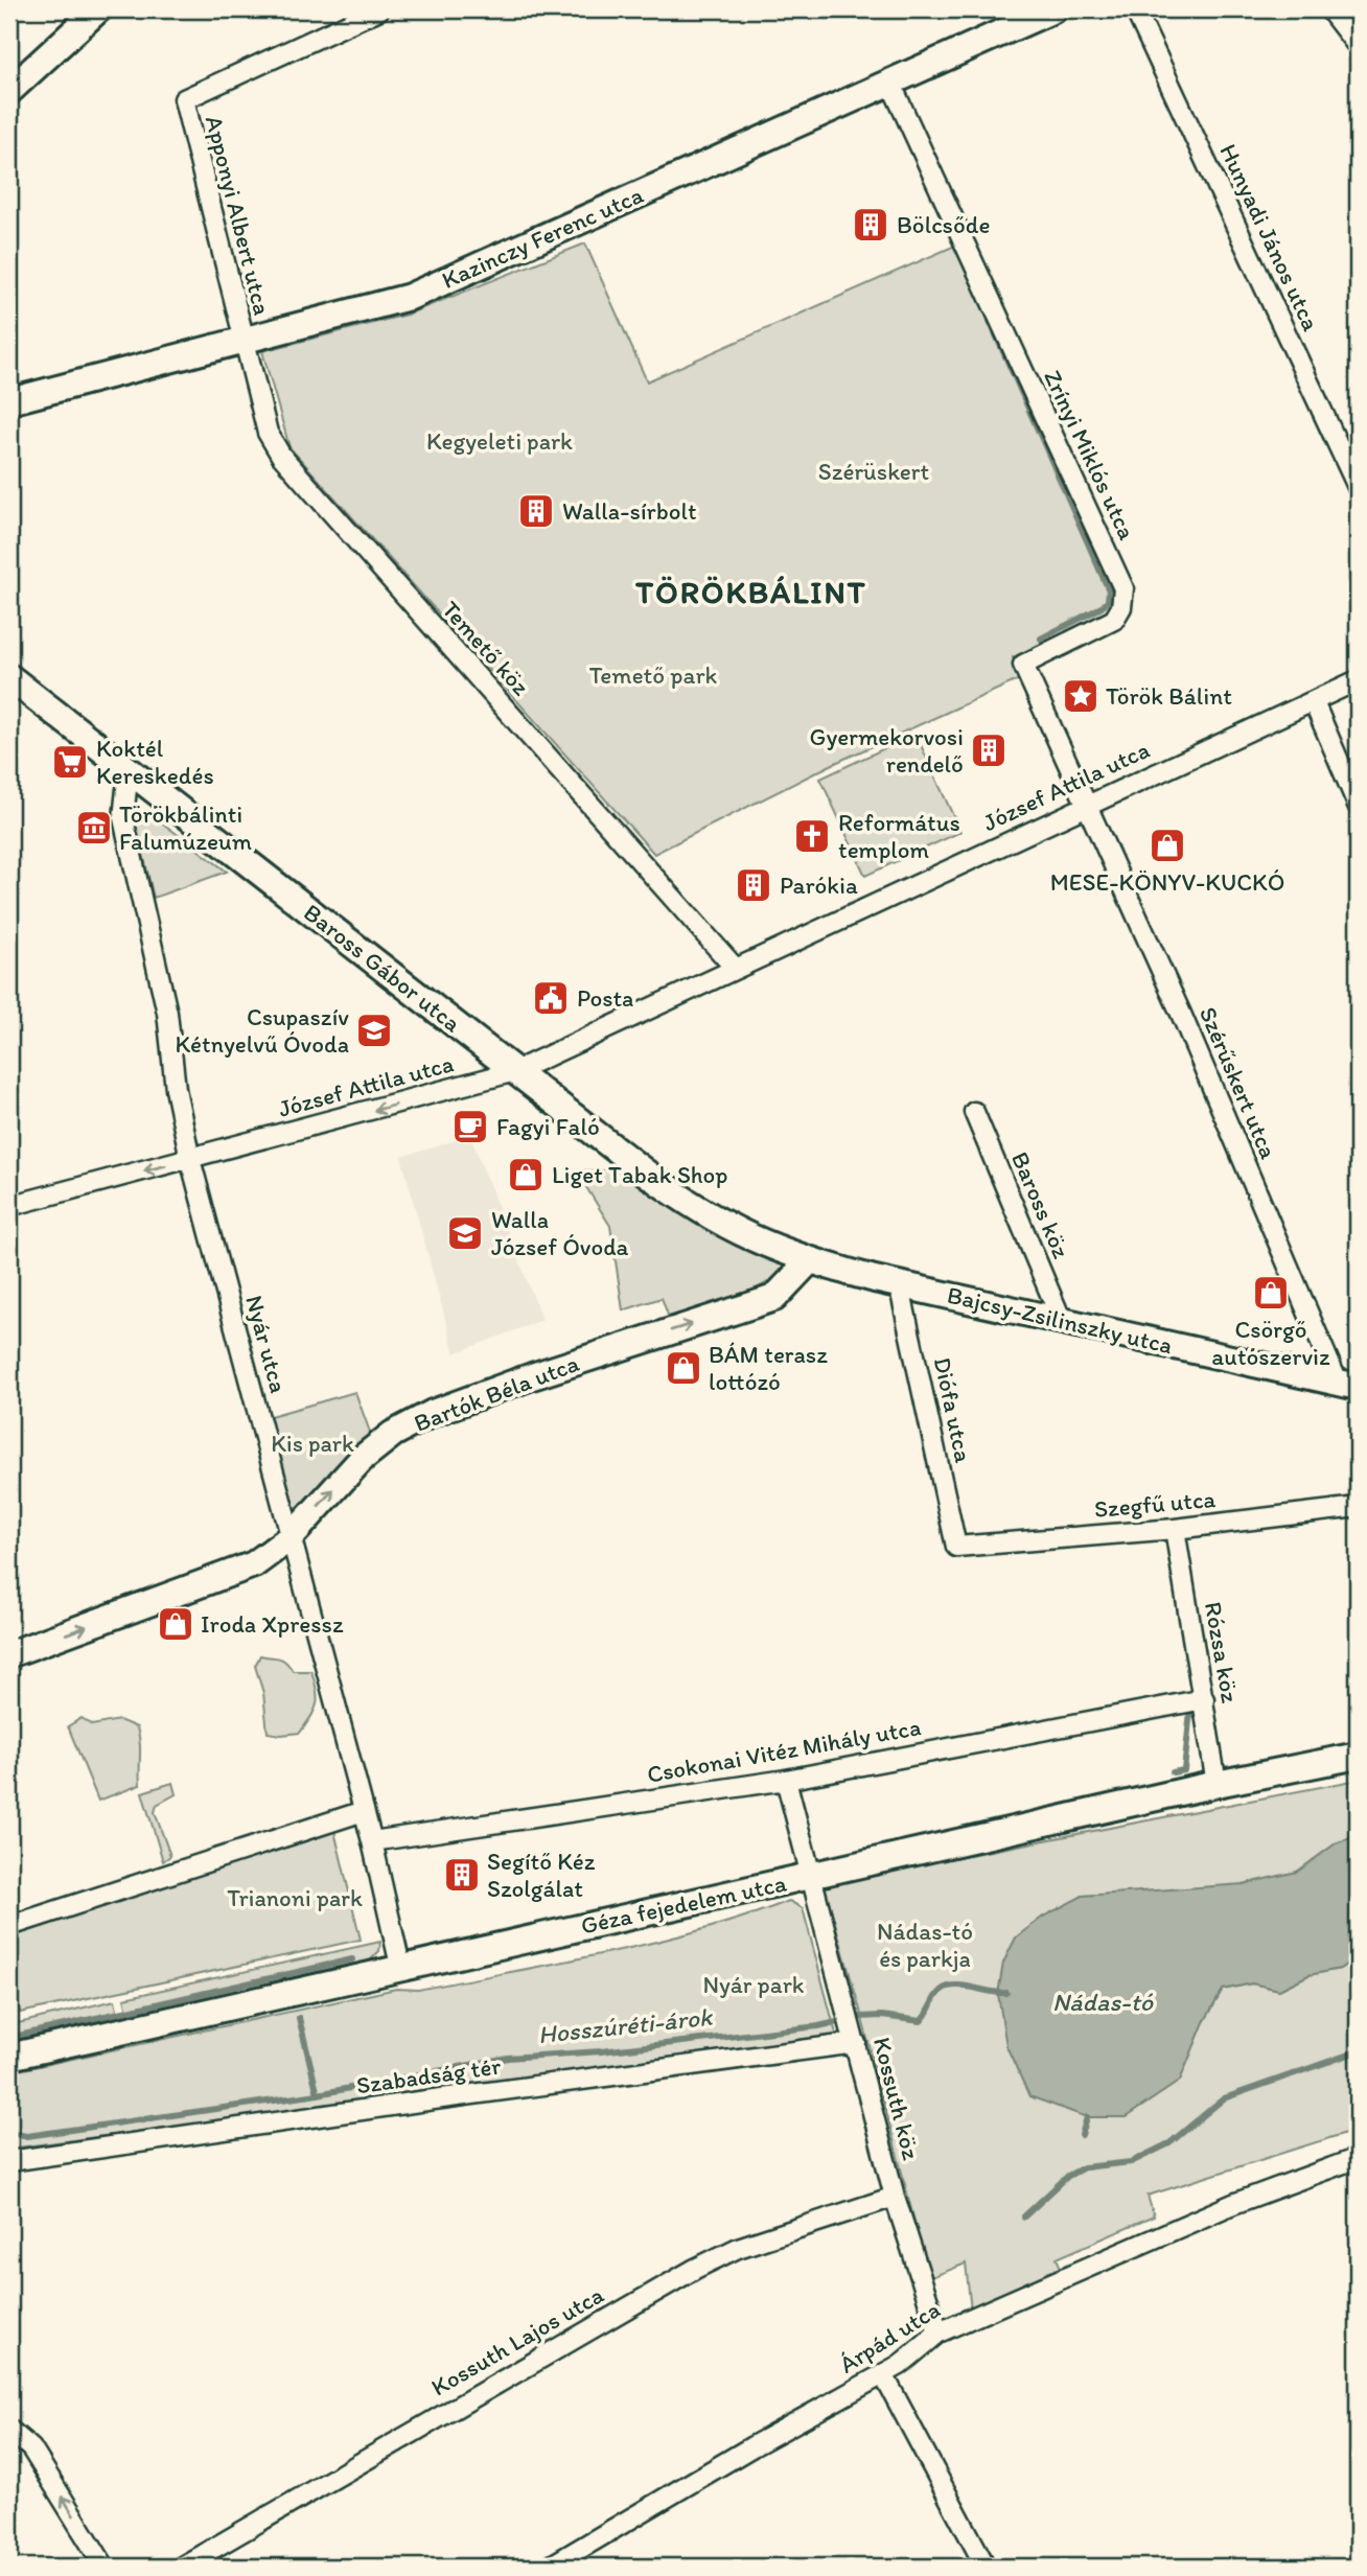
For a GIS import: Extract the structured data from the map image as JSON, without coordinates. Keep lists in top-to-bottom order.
{
  "streets": {
    "main road": [
      "Kazinczy Ferenc utca",
      "Baross Gábor utca",
      "Bajcsy-Zsilinszky utca",
      "Bartók Béla utca",
      "Géza fejedelem utca"
    ],
    "street": [
      "Apponyi Albert utca",
      "Hunyadi János utca",
      "Zrínyi Miklós utca",
      "Temető köz",
      "József Attila utca",
      "Szérűskert utca",
      "Baross köz",
      "Nyár utca",
      "Diófa utca",
      "Szegfű utca",
      "Rózsa köz",
      "Csokonai Vitéz Mihály utca",
      "Szabadság tér",
      "Kossuth köz",
      "Árpád utca",
      "Kossuth Lajos utca"
    ]
  },
  "crossings": [
    ["Apponyi Albert utca", "Kazinczy Ferenc utca"],
    ["Apponyi Albert utca", "Temető köz"],
    ["Kazinczy Ferenc utca", "Zrínyi Miklós utca"],
    ["Kazinczy Ferenc utca", "Temető köz"],
    ["Zrínyi Miklós utca", "József Attila utca"],
    ["Zrínyi Miklós utca", "Szérűskert utca"],
    ["Temető köz", "József Attila utca"],
    ["József Attila utca", "Baross Gábor utca"],
    ["József Attila utca", "Szérűskert utca"],
    ["József Attila utca", "Nyár utca"],
    ["Baross Gábor utca", "Bajcsy-Zsilinszky utca"],
    ["Baross Gábor utca", "Nyár utca"],
    ["Szérűskert utca", "Bajcsy-Zsilinszky utca"],
    ["Baross köz", "Bajcsy-Zsilinszky utca"],
    ["Bajcsy-Zsilinszky utca", "Bartók Béla utca"],
    ["Bajcsy-Zsilinszky utca", "Diófa utca"],
    ["Nyár utca", "Bartók Béla utca"],
    ["Nyár utca", "Csokonai Vitéz Mihály utca"],
    ["Nyár utca", "Géza fejedelem utca"],
    ["Diófa utca", "Szegfű utca"],
    ["Szegfű utca", "Rózsa köz"],
    ["Rózsa köz", "Csokonai Vitéz Mihály utca"],
    ["Rózsa köz", "Géza fejedelem utca"],
    ["Csokonai Vitéz Mihály utca", "Kossuth köz"],
    ["Géza fejedelem utca", "Kossuth köz"],
    ["Szabadság tér", "Kossuth köz"],
    ["Kossuth köz", "Árpád utca"],
    ["Kossuth köz", "Kossuth Lajos utca"]
  ],
  "one_way": ["József Attila utca", "Bartók Béla utca"],
  "districts": ["TÖRÖKBÁLINT"],
  "water": ["Nádas-tó", "Hosszúréti-árok"],
  "parks": [
    "Kegyeleti park",
    "Szérüskert",
    "Temető park",
    "Kis park",
    "Trianoni park",
    "Nádas-tó és parkja",
    "Nyár park"
  ],
  "places": {
    "building": [
      "Bölcsőde",
      "Walla-sírbolt",
      "Gyermekorvosi rendelő",
      "Parókia",
      "Segítő Kéz Szolgálat"
    ],
    "place": ["Török Bálint"],
    "supermarket": ["Koktél Kereskedés"],
    "museum": ["Törökbálinti Falumúzeum"],
    "church": ["Református templom"],
    "shop": [
      "MESE-KÖNYV-KUCKÓ",
      "Liget Tabak Shop",
      "Csörgő autószerviz",
      "BÁM terasz lottózó",
      "Iroda Xpressz"
    ],
    "public building": ["Posta"],
    "school or university": ["Csupaszív Kétnyelvű Óvoda", "Walla József Óvoda"],
    "cafe": ["Fagyi Faló"]
  }
}
